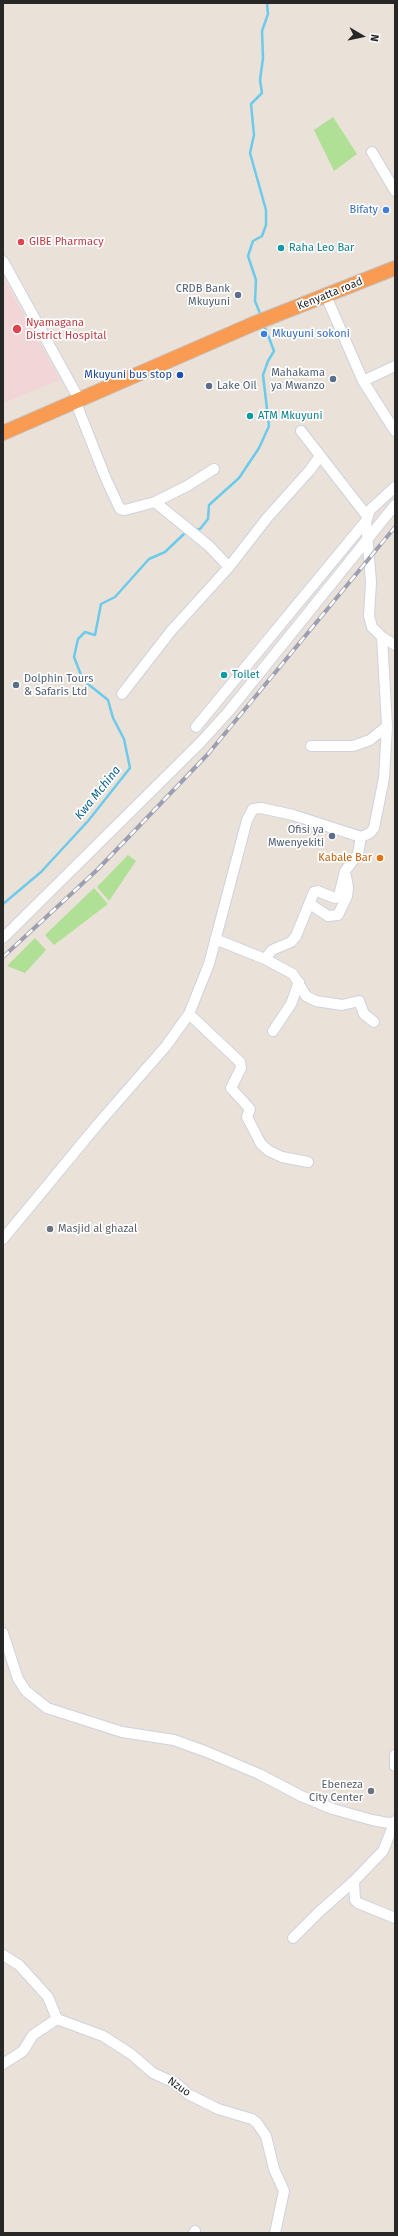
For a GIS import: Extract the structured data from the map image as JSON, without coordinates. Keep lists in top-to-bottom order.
{
  "streets": {
    "highway": ["Kenyatta road"],
    "street": ["Nzuo"]
  },
  "water": ["Kwa Mchina"],
  "places": [
    "Bifaty",
    "GIBE Pharmacy",
    "Raha Leo Bar",
    "CRDB Bank Mkuyuni",
    "Nyamagana District Hospital",
    "Mkuyuni sokoni",
    "Mkuyuni bus stop",
    "Mahakama ya Mwanzo",
    "Lake Oil",
    "ATM Mkuyuni",
    "Toilet",
    "Dolphin Tours & Safaris Ltd",
    "Ofisi ya Mwenyekiti",
    "Kabale Bar",
    "Masjid al ghazal",
    "Ebeneza City Center"
  ],
  "north": "right"
}
